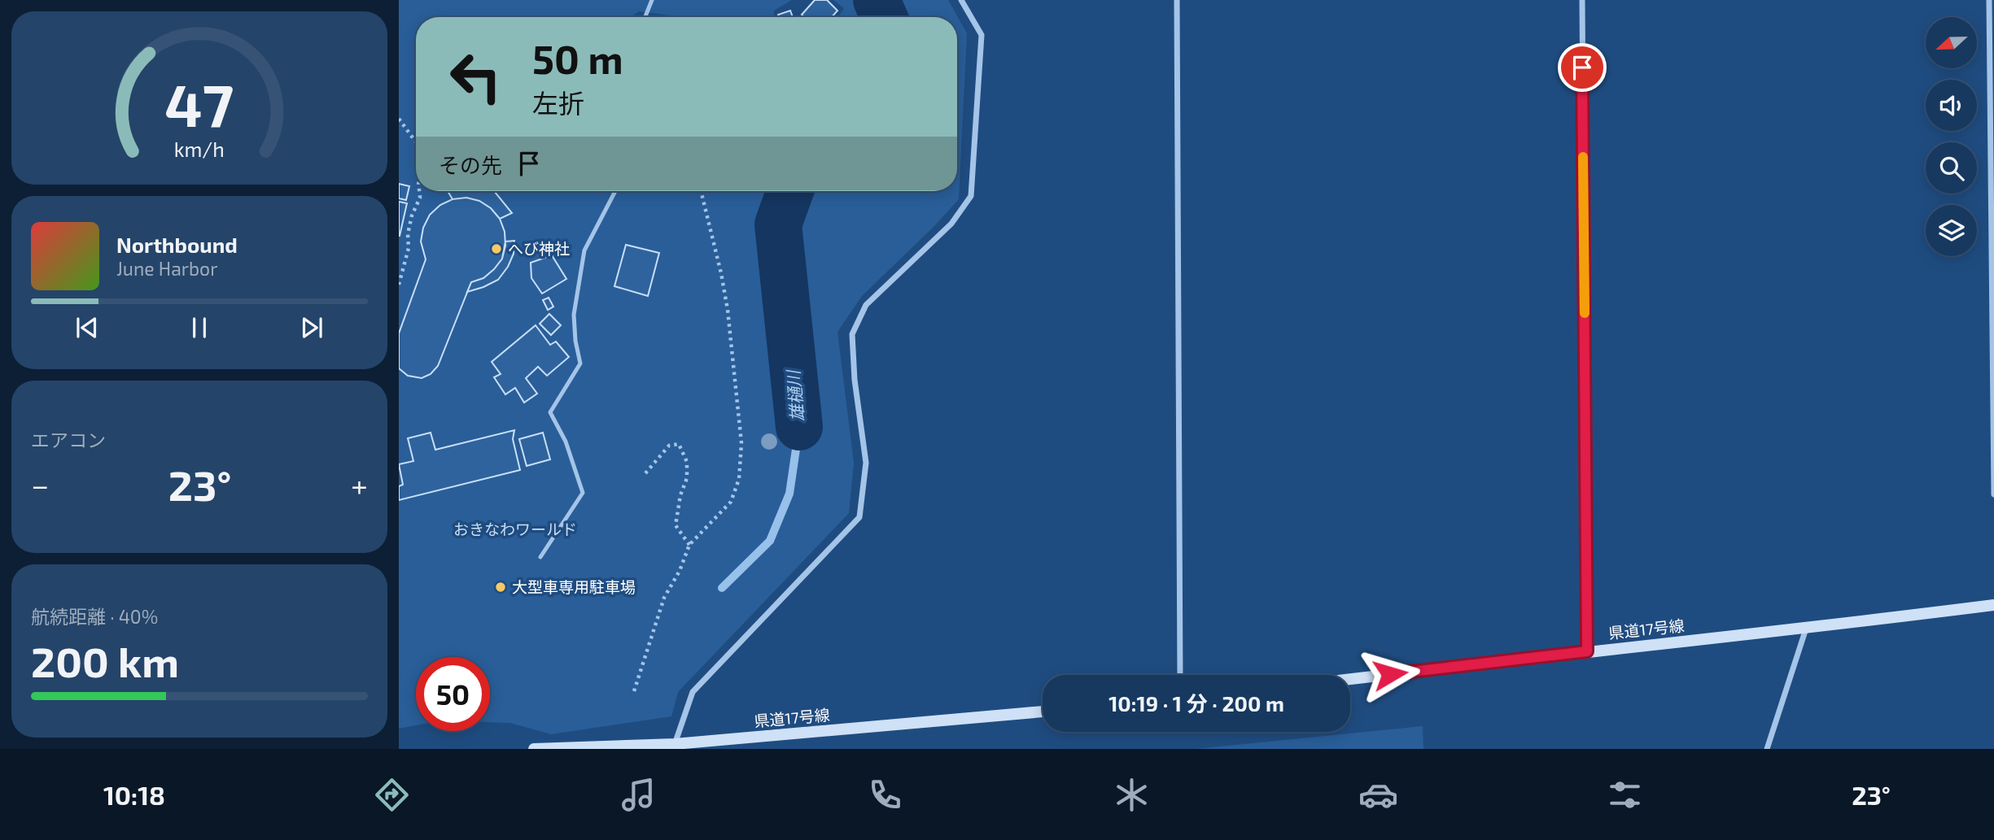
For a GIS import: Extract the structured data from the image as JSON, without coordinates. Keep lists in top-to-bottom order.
{
  "streets": {
    "main road": ["県道17号線"]
  },
  "water": ["雄樋川"],
  "parks": ["おきなわワールド"],
  "places": ["へび神社", "大型車専用駐車場"],
  "north": "left",
  "page": {
    "turn": ["50 m", "左折"],
    "then": "その先",
    "song": ["Northbound", "June Harbor"],
    "tile": [
      "エアコン",
      ["航続距離 · 40%", "200 km"]
    ],
    "heat": ["−", "23°", "+"],
    "limit": "50",
    "trip": "10:19 · 1 分 · 200 m",
    "tabs": ["10:18", "23°"],
    "gauge": ["47", "km/h"]
  }
}
